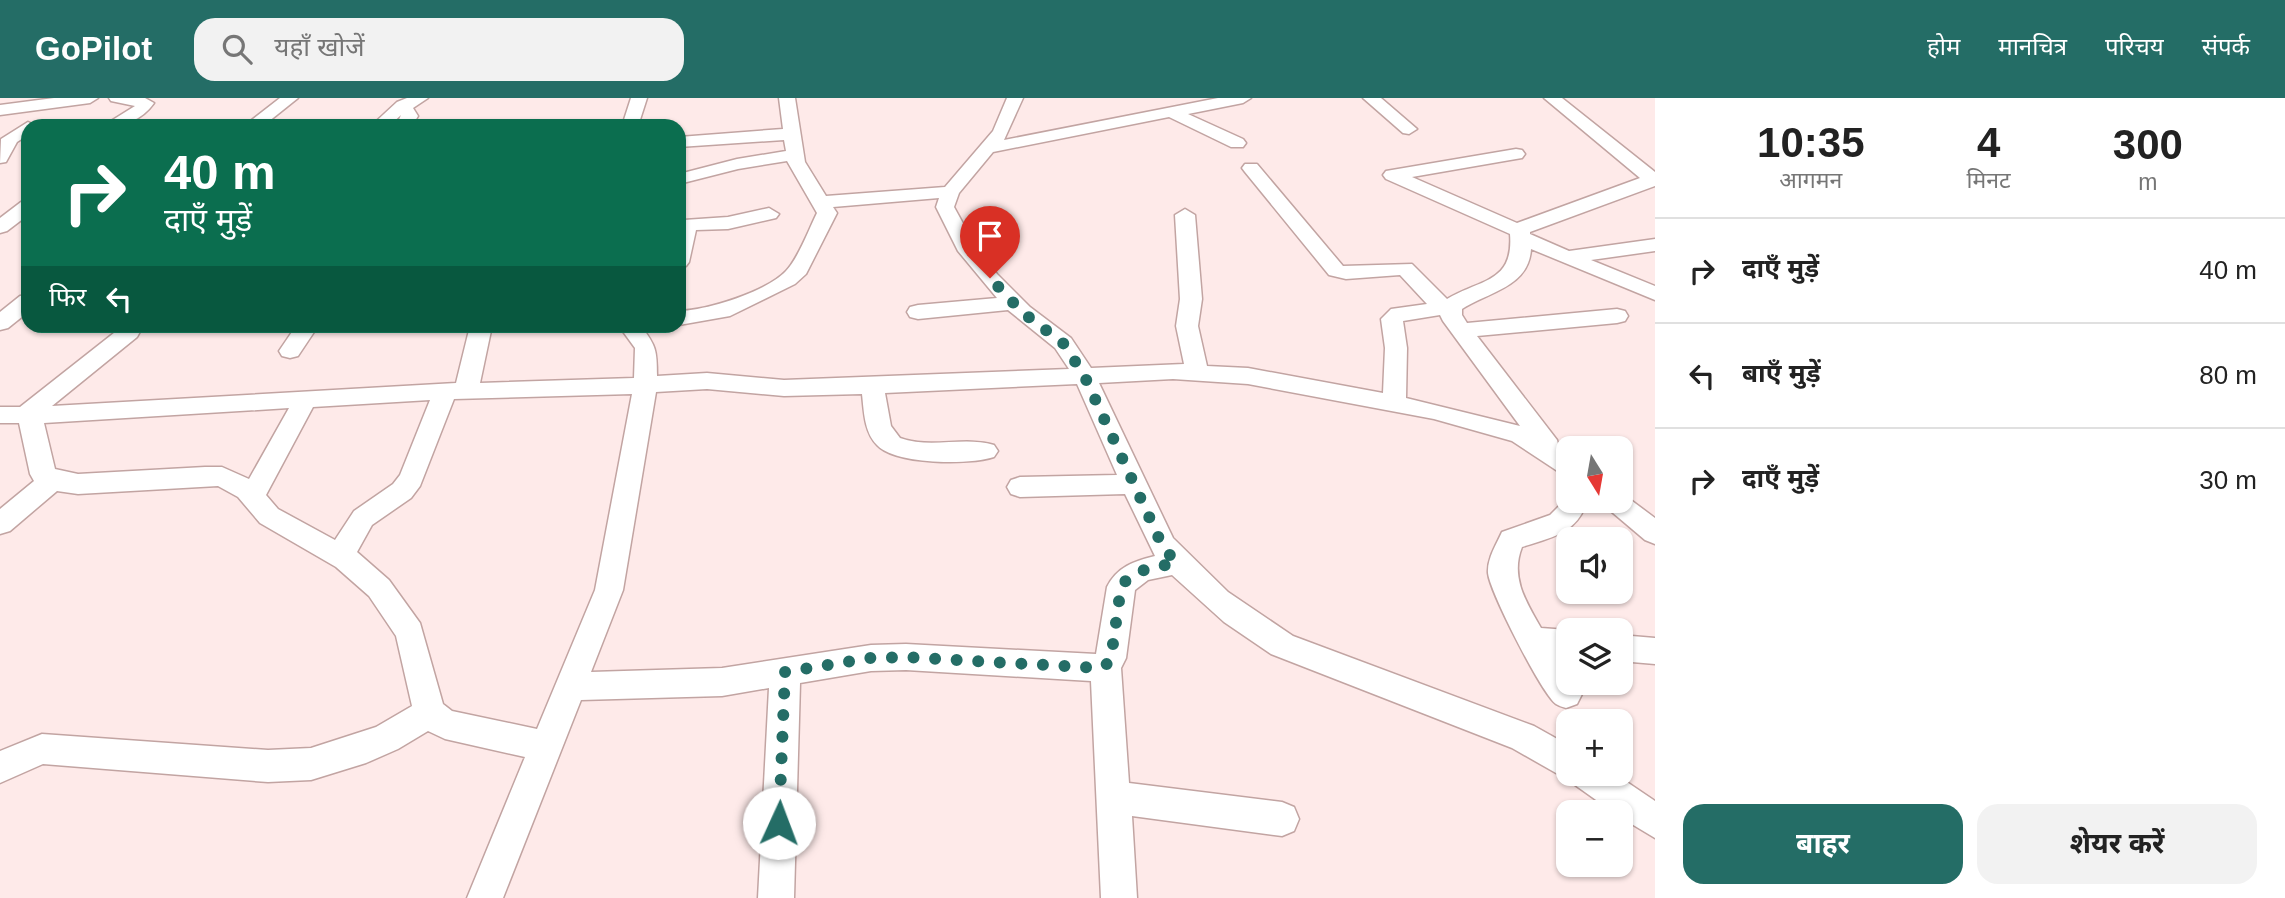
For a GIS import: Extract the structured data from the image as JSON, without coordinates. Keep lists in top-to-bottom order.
{
  "north": "bottom",
  "page": {
    "header": "GoPilot",
    "search": "यहाँ खोजें",
    "nav": [
      "होम",
      "मानचित्र",
      "परिचय",
      "संपर्क"
    ],
    "eta": [
      "10:35",
      "आगमन",
      "4",
      "मिनट",
      "300",
      "m"
    ],
    "turn": ["40 m", "दाएँ मुड़ें"],
    "list": [
      {
        "name": "दाएँ मुड़ें",
        "value": "40 m"
      },
      {
        "name": "बाएँ मुड़ें",
        "value": "80 m"
      },
      {
        "name": "दाएँ मुड़ें",
        "value": "30 m"
      }
    ],
    "then": "फिर",
    "map_buttons": ["+", "−"],
    "buttons": ["बाहर", "शेयर करें"]
  }
}
